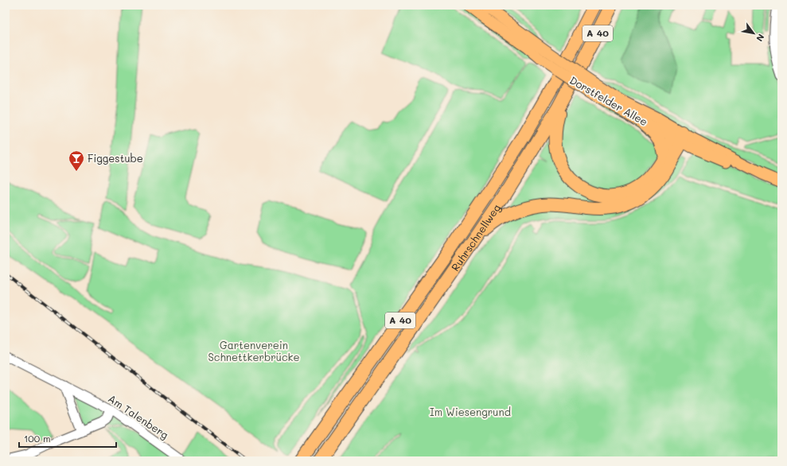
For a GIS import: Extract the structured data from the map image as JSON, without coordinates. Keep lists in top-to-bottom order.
{
  "streets": {
    "highway": ["A 40", "Ruhrschnellweg"],
    "main road": ["Dorstfelder Allee"],
    "street": ["Am Talenberg"]
  },
  "parks": ["Gartenverein Schnettkerbrücke", "Im Wiesengrund"],
  "places": {
    "bar": ["Figgestube"]
  },
  "scale_bar": "100 m",
  "north": "bottom right"
}
